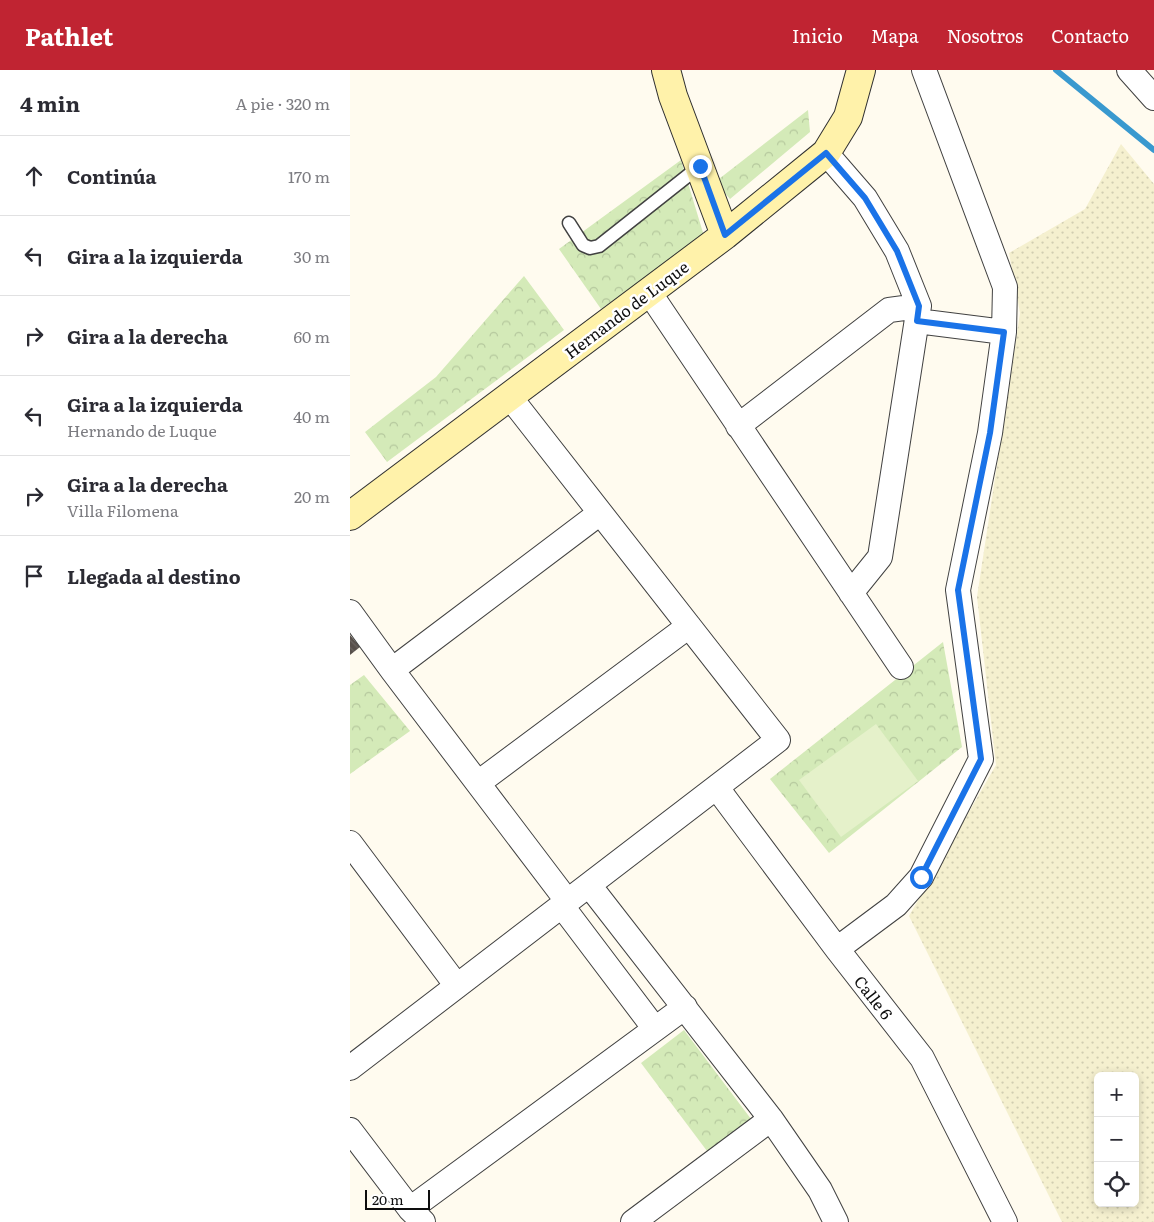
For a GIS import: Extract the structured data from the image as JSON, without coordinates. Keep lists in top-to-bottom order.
{
  "streets": {
    "street": ["Hernando de Luque", "Calle 6"]
  },
  "scale_bar": "20 m",
  "page": {
    "header": "Pathlet",
    "nav": [
      "Inicio",
      "Mapa",
      "Nosotros",
      "Contacto"
    ],
    "heading": ["4 min", "A pie · 320 m"],
    "list": [
      ["Continúa", "170 m"],
      ["Gira a la izquierda", "30 m"],
      ["Gira a la derecha", "60 m"],
      ["Gira a la izquierda", "Hernando de Luque", "40 m"],
      ["Gira a la derecha", "Villa Filomena", "20 m"],
      "Llegada al destino"
    ],
    "map_buttons": ["+", "−"],
    "scale": "20 m"
  }
}
